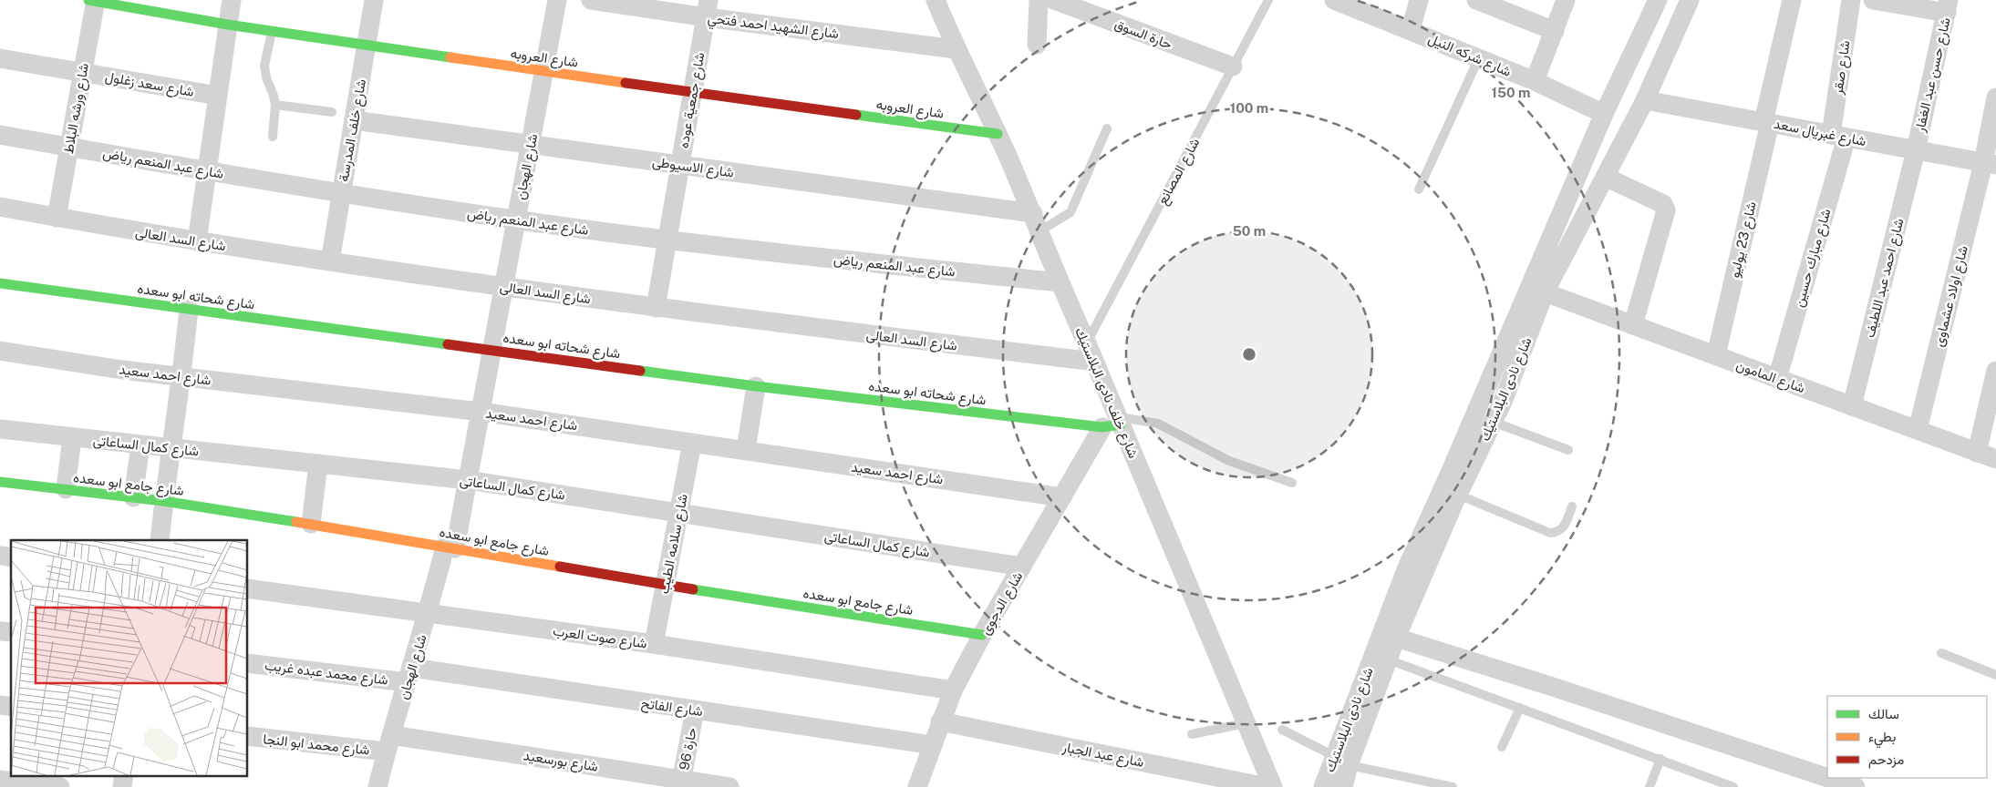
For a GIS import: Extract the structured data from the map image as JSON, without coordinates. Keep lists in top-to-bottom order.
{
  "streets": {
    "street": [
      "شارع الشهيد احمد فتحي",
      "حارة السوق",
      "شارع شركه النيل",
      "شارع العروبه",
      "شارع صقر",
      "شارع حسن عبد الغفار",
      "شارع سعد زغلول",
      "شارع جمعية عوده",
      "شارع ورشه البلاط",
      "شارع خلف المدرسة",
      "شارع غبريال سعد",
      "شارع عبد المنعم رياض",
      "شارع الهجان",
      "شارع الاسيوطى",
      "شارع السد العالى",
      "شارع 23 يوليو",
      "شارع مبارك حسين",
      "شارع احمد عبد اللطيف",
      "شارع شحاته ابو سعده",
      "شارع اولاد عشماوى",
      "شارع احمد سعيد",
      "شارع المامون",
      "شارع نادى البلاستيك",
      "شارع خلف نادى البلاستيك",
      "شارع كمال الساعاتى",
      "شارع جامع ابو سعده",
      "شارع سلامه الطيب",
      "شارع الدجوى",
      "شارع صوت العرب",
      "شارع محمد عبده غريب",
      "شارع الفاتح",
      "شارع محمد ابو النجا",
      "حارة 96",
      "شارع عبد الجبار",
      "شارع بورسعيد"
    ],
    "lane": ["شارع المصانع"]
  },
  "crossings": [
    ["شارع الشهيد احمد فتحي", "شارع جمعية عوده"],
    ["شارع الشهيد احمد فتحي", "شارع خلف نادى البلاستيك"],
    ["حارة السوق", "شارع المصانع"],
    ["شارع شركه النيل", "شارع نادى البلاستيك"],
    ["شارع العروبه", "شارع جمعية عوده"],
    ["شارع العروبه", "شارع ورشه البلاط"],
    ["شارع العروبه", "شارع خلف المدرسة"],
    ["شارع العروبه", "شارع الهجان"],
    ["شارع العروبه", "شارع خلف نادى البلاستيك"],
    ["شارع صقر", "شارع غبريال سعد"],
    ["شارع صقر", "شارع مبارك حسين"],
    ["شارع حسن عبد الغفار", "شارع غبريال سعد"],
    ["شارع حسن عبد الغفار", "شارع احمد عبد اللطيف"],
    ["شارع سعد زغلول", "شارع ورشه البلاط"],
    ["شارع جمعية عوده", "شارع عبد المنعم رياض"],
    ["شارع جمعية عوده", "شارع الاسيوطى"],
    ["شارع جمعية عوده", "شارع السد العالى"],
    ["شارع ورشه البلاط", "شارع عبد المنعم رياض"],
    ["شارع ورشه البلاط", "شارع السد العالى"],
    ["شارع خلف المدرسة", "شارع عبد المنعم رياض"],
    ["شارع خلف المدرسة", "شارع الاسيوطى"],
    ["شارع خلف المدرسة", "شارع السد العالى"],
    ["شارع غبريال سعد", "شارع 23 يوليو"],
    ["شارع غبريال سعد", "شارع مبارك حسين"],
    ["شارع غبريال سعد", "شارع احمد عبد اللطيف"],
    ["شارع غبريال سعد", "شارع اولاد عشماوى"],
    ["شارع غبريال سعد", "شارع نادى البلاستيك"],
    ["شارع عبد المنعم رياض", "شارع الهجان"],
    ["شارع عبد المنعم رياض", "شارع خلف نادى البلاستيك"],
    ["شارع الهجان", "شارع الاسيوطى"],
    ["شارع الهجان", "شارع السد العالى"],
    ["شارع الهجان", "شارع شحاته ابو سعده"],
    ["شارع الهجان", "شارع احمد سعيد"],
    ["شارع الهجان", "شارع كمال الساعاتى"],
    ["شارع الهجان", "شارع جامع ابو سعده"],
    ["شارع الهجان", "شارع صوت العرب"],
    ["شارع الهجان", "شارع محمد عبده غريب"],
    ["شارع الهجان", "شارع الفاتح"],
    ["شارع الهجان", "شارع محمد ابو النجا"],
    ["شارع الهجان", "شارع بورسعيد"],
    ["شارع الاسيوطى", "شارع خلف نادى البلاستيك"],
    ["شارع المصانع", "شارع خلف نادى البلاستيك"],
    ["شارع السد العالى", "شارع خلف نادى البلاستيك"],
    ["شارع 23 يوليو", "شارع المامون"],
    ["شارع مبارك حسين", "شارع المامون"],
    ["شارع احمد عبد اللطيف", "شارع المامون"],
    ["شارع شحاته ابو سعده", "شارع خلف نادى البلاستيك"],
    ["شارع شحاته ابو سعده", "شارع الدجوى"],
    ["شارع اولاد عشماوى", "شارع المامون"],
    ["شارع احمد سعيد", "شارع سلامه الطيب"],
    ["شارع احمد سعيد", "شارع الدجوى"],
    ["شارع المامون", "شارع نادى البلاستيك"],
    ["شارع خلف نادى البلاستيك", "شارع الدجوى"],
    ["شارع كمال الساعاتى", "شارع سلامه الطيب"],
    ["شارع كمال الساعاتى", "شارع الدجوى"],
    ["شارع جامع ابو سعده", "شارع سلامه الطيب"],
    ["شارع جامع ابو سعده", "شارع الدجوى"],
    ["شارع سلامه الطيب", "شارع صوت العرب"],
    ["شارع الدجوى", "شارع صوت العرب"],
    ["شارع الدجوى", "شارع الفاتح"],
    ["شارع الدجوى", "شارع عبد الجبار"],
    ["شارع محمد عبده غريب", "شارع الفاتح"],
    ["شارع الفاتح", "حارة 96"],
    ["شارع محمد ابو النجا", "شارع بورسعيد"],
    ["حارة 96", "شارع بورسعيد"]
  ],
  "legend": ["سالك", "بطيء", "مزدحم"],
  "rings": ["150 m", "100 m", "50 m"]
}
